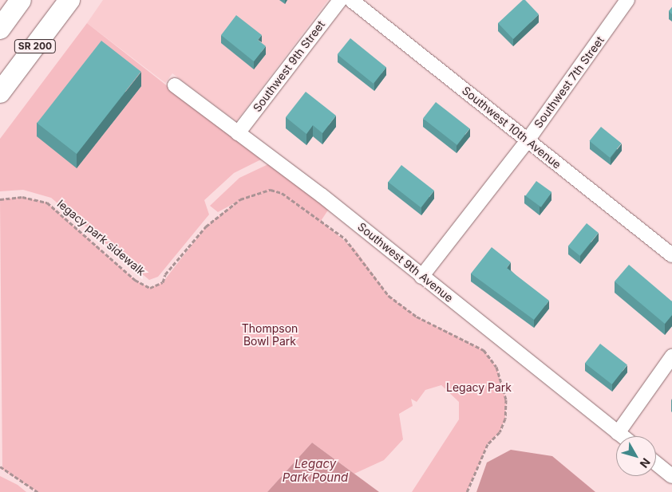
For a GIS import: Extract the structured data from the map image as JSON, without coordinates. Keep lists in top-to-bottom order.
{
  "streets": {
    "main road": ["SR 200"],
    "street": [
      "Southwest 9th Street",
      "Southwest 7th Street",
      "Southwest 10th Avenue",
      "Southwest 9th Avenue"
    ],
    "path": ["legacy park sidewalk"]
  },
  "crossings": [
    ["Southwest 9th Street", "Southwest 9th Avenue"],
    ["Southwest 7th Street", "Southwest 10th Avenue"],
    ["Southwest 7th Street", "Southwest 9th Avenue"]
  ],
  "water": ["Legacy Park Pound"],
  "parks": ["Thompson Bowl Park", "Legacy Park"],
  "north": "bottom right"
}
